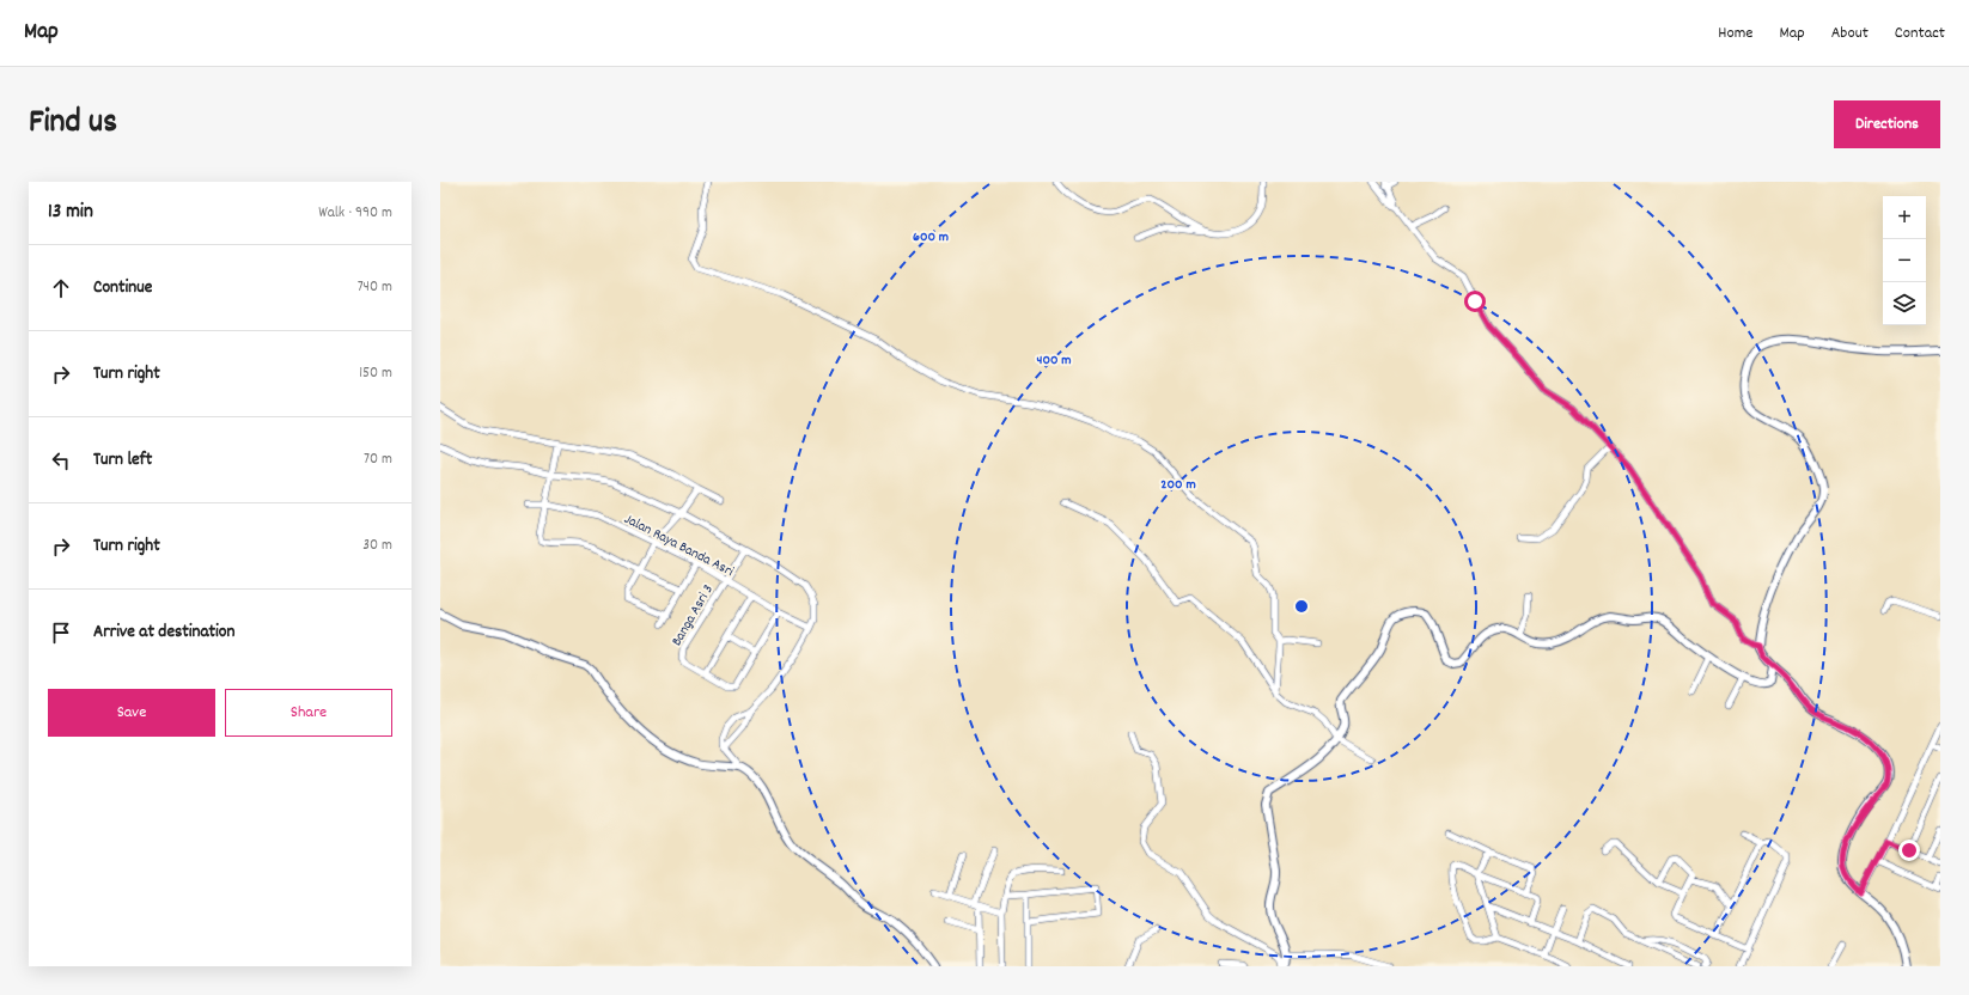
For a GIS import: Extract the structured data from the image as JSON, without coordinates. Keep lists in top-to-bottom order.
{
  "streets": {
    "street": ["Jalan Raya Banda Asri", "Banga Asri 3"]
  },
  "crossings": [
    ["Jalan Raya Banda Asri", "Banga Asri 3"]
  ],
  "page": {
    "header": "Map",
    "nav": [
      "Home",
      "Map",
      "About",
      "Contact"
    ],
    "title": "Find us",
    "buttons": [
      "Directions",
      ["Save", "Share"]
    ],
    "heading": ["13 min", "Walk · 990 m"],
    "map_buttons": ["+", "−"],
    "list": [
      ["Continue", "740 m"],
      ["Turn right", "150 m"],
      ["Turn left", "70 m"],
      ["Turn right", "30 m"],
      "Arrive at destination"
    ]
  },
  "rings": ["600 m", "400 m", "200 m"]
}
